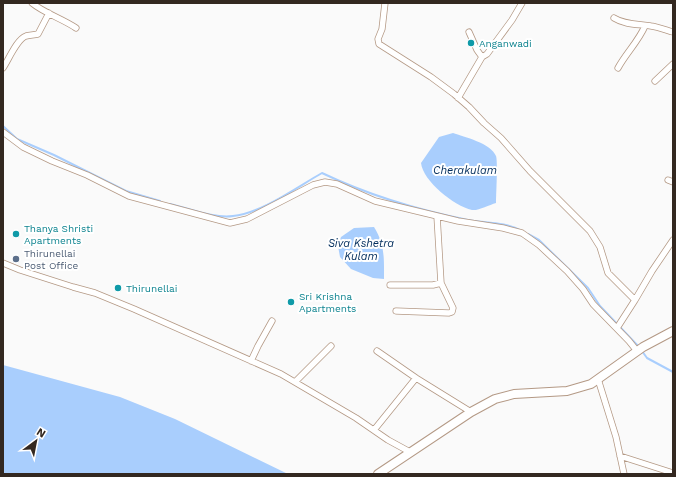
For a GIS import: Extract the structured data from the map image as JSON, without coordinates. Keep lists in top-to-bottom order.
{
  "water": ["Cherakulam", "Siva Kshetra Kulam"],
  "places": [
    "Anganwadi",
    "Thanya Shristi Apartments",
    "Thirunellai Post Office",
    "Thirunellai",
    "Sri Krishna Apartments"
  ],
  "north": "top right"
}
